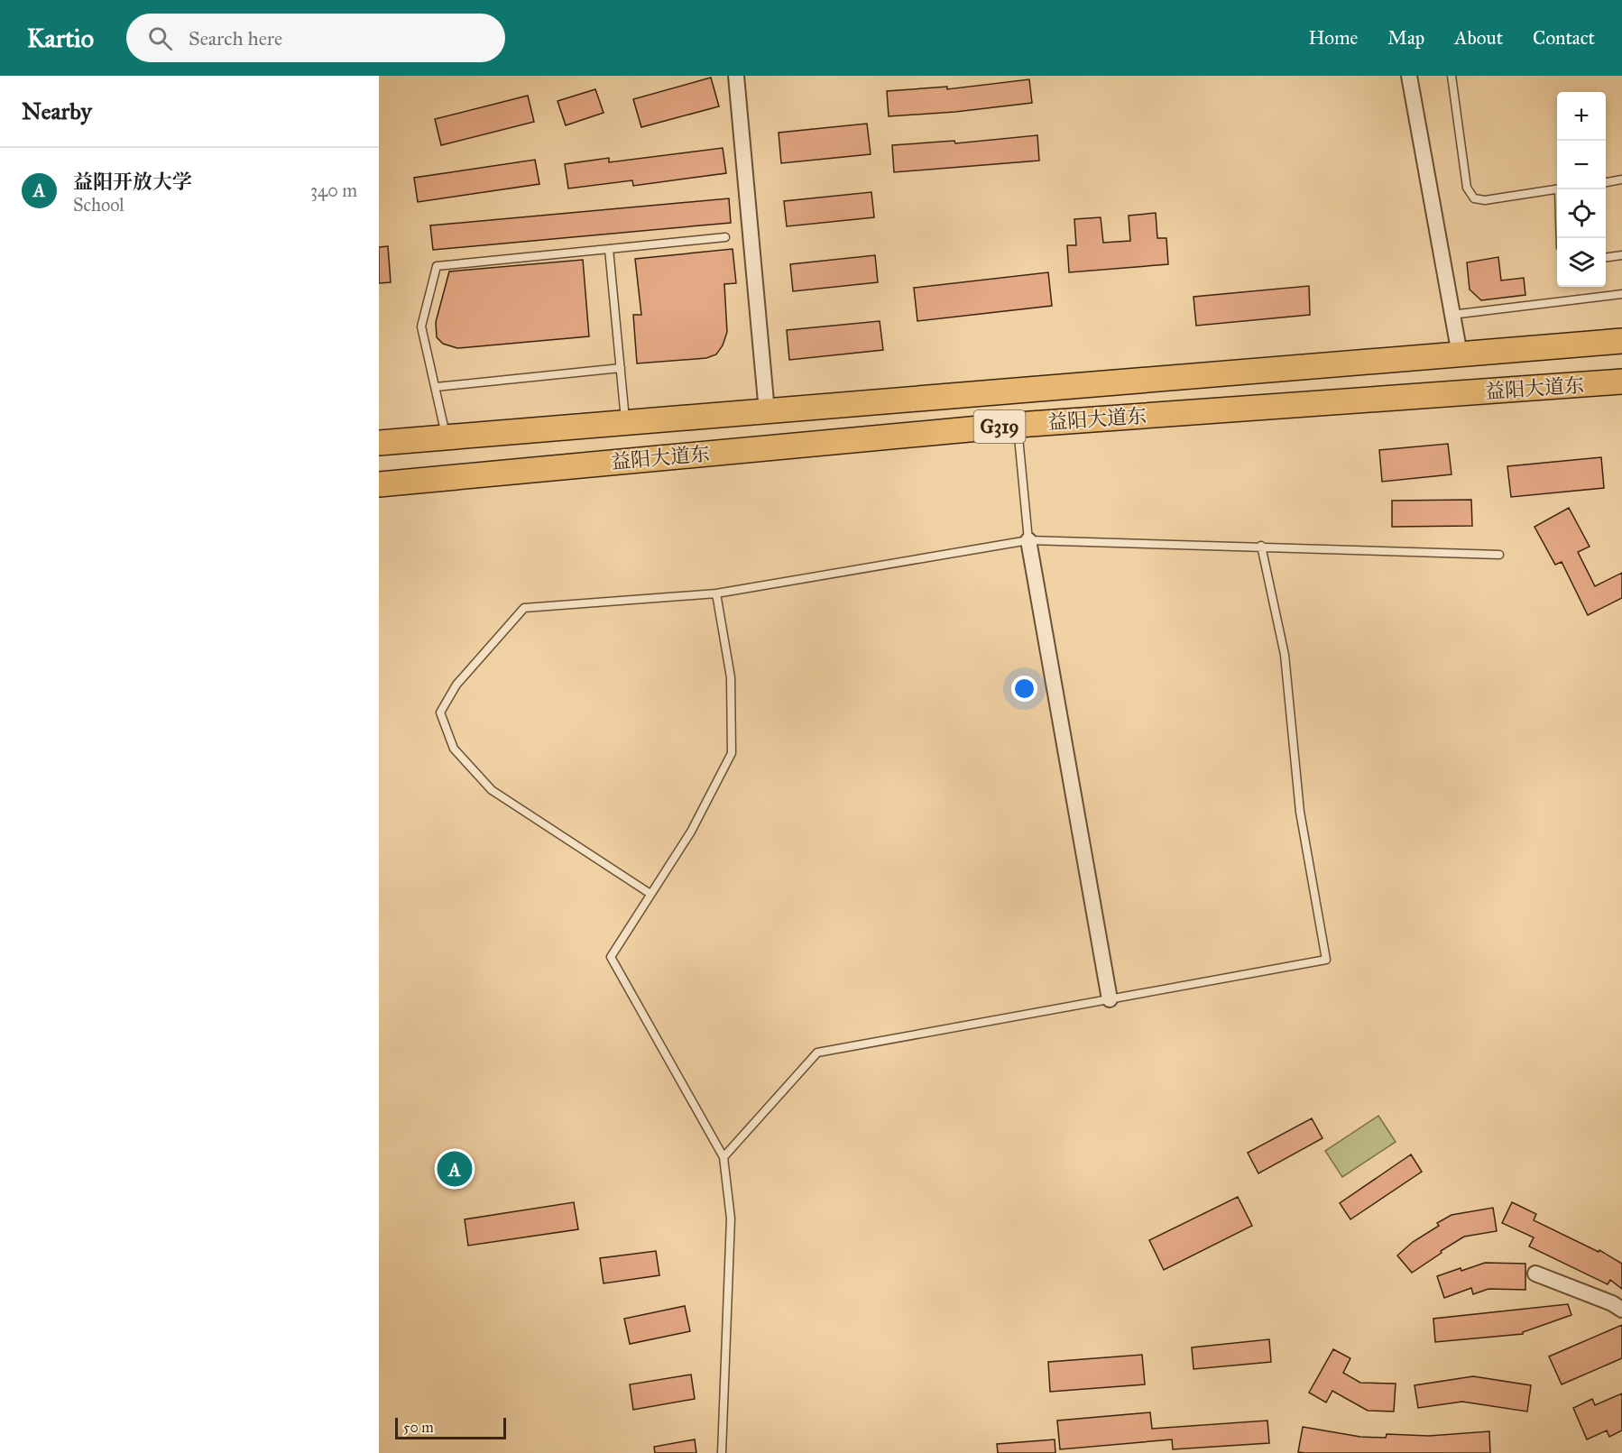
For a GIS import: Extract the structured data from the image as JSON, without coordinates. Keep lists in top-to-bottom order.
{
  "streets": {
    "main road": ["益阳大道东", "G319"]
  },
  "scale_bar": "50 m",
  "page": {
    "header": "Kartio",
    "search": "Search here",
    "nav": [
      "Home",
      "Map",
      "About",
      "Contact"
    ],
    "heading": "Nearby",
    "map_buttons": ["+", "−"],
    "list": [
      {
        "mark": "A",
        "name": "益阳开放大学",
        "note": "School",
        "value": "340 m"
      }
    ],
    "pins": "A",
    "scale": "50 m"
  }
}
